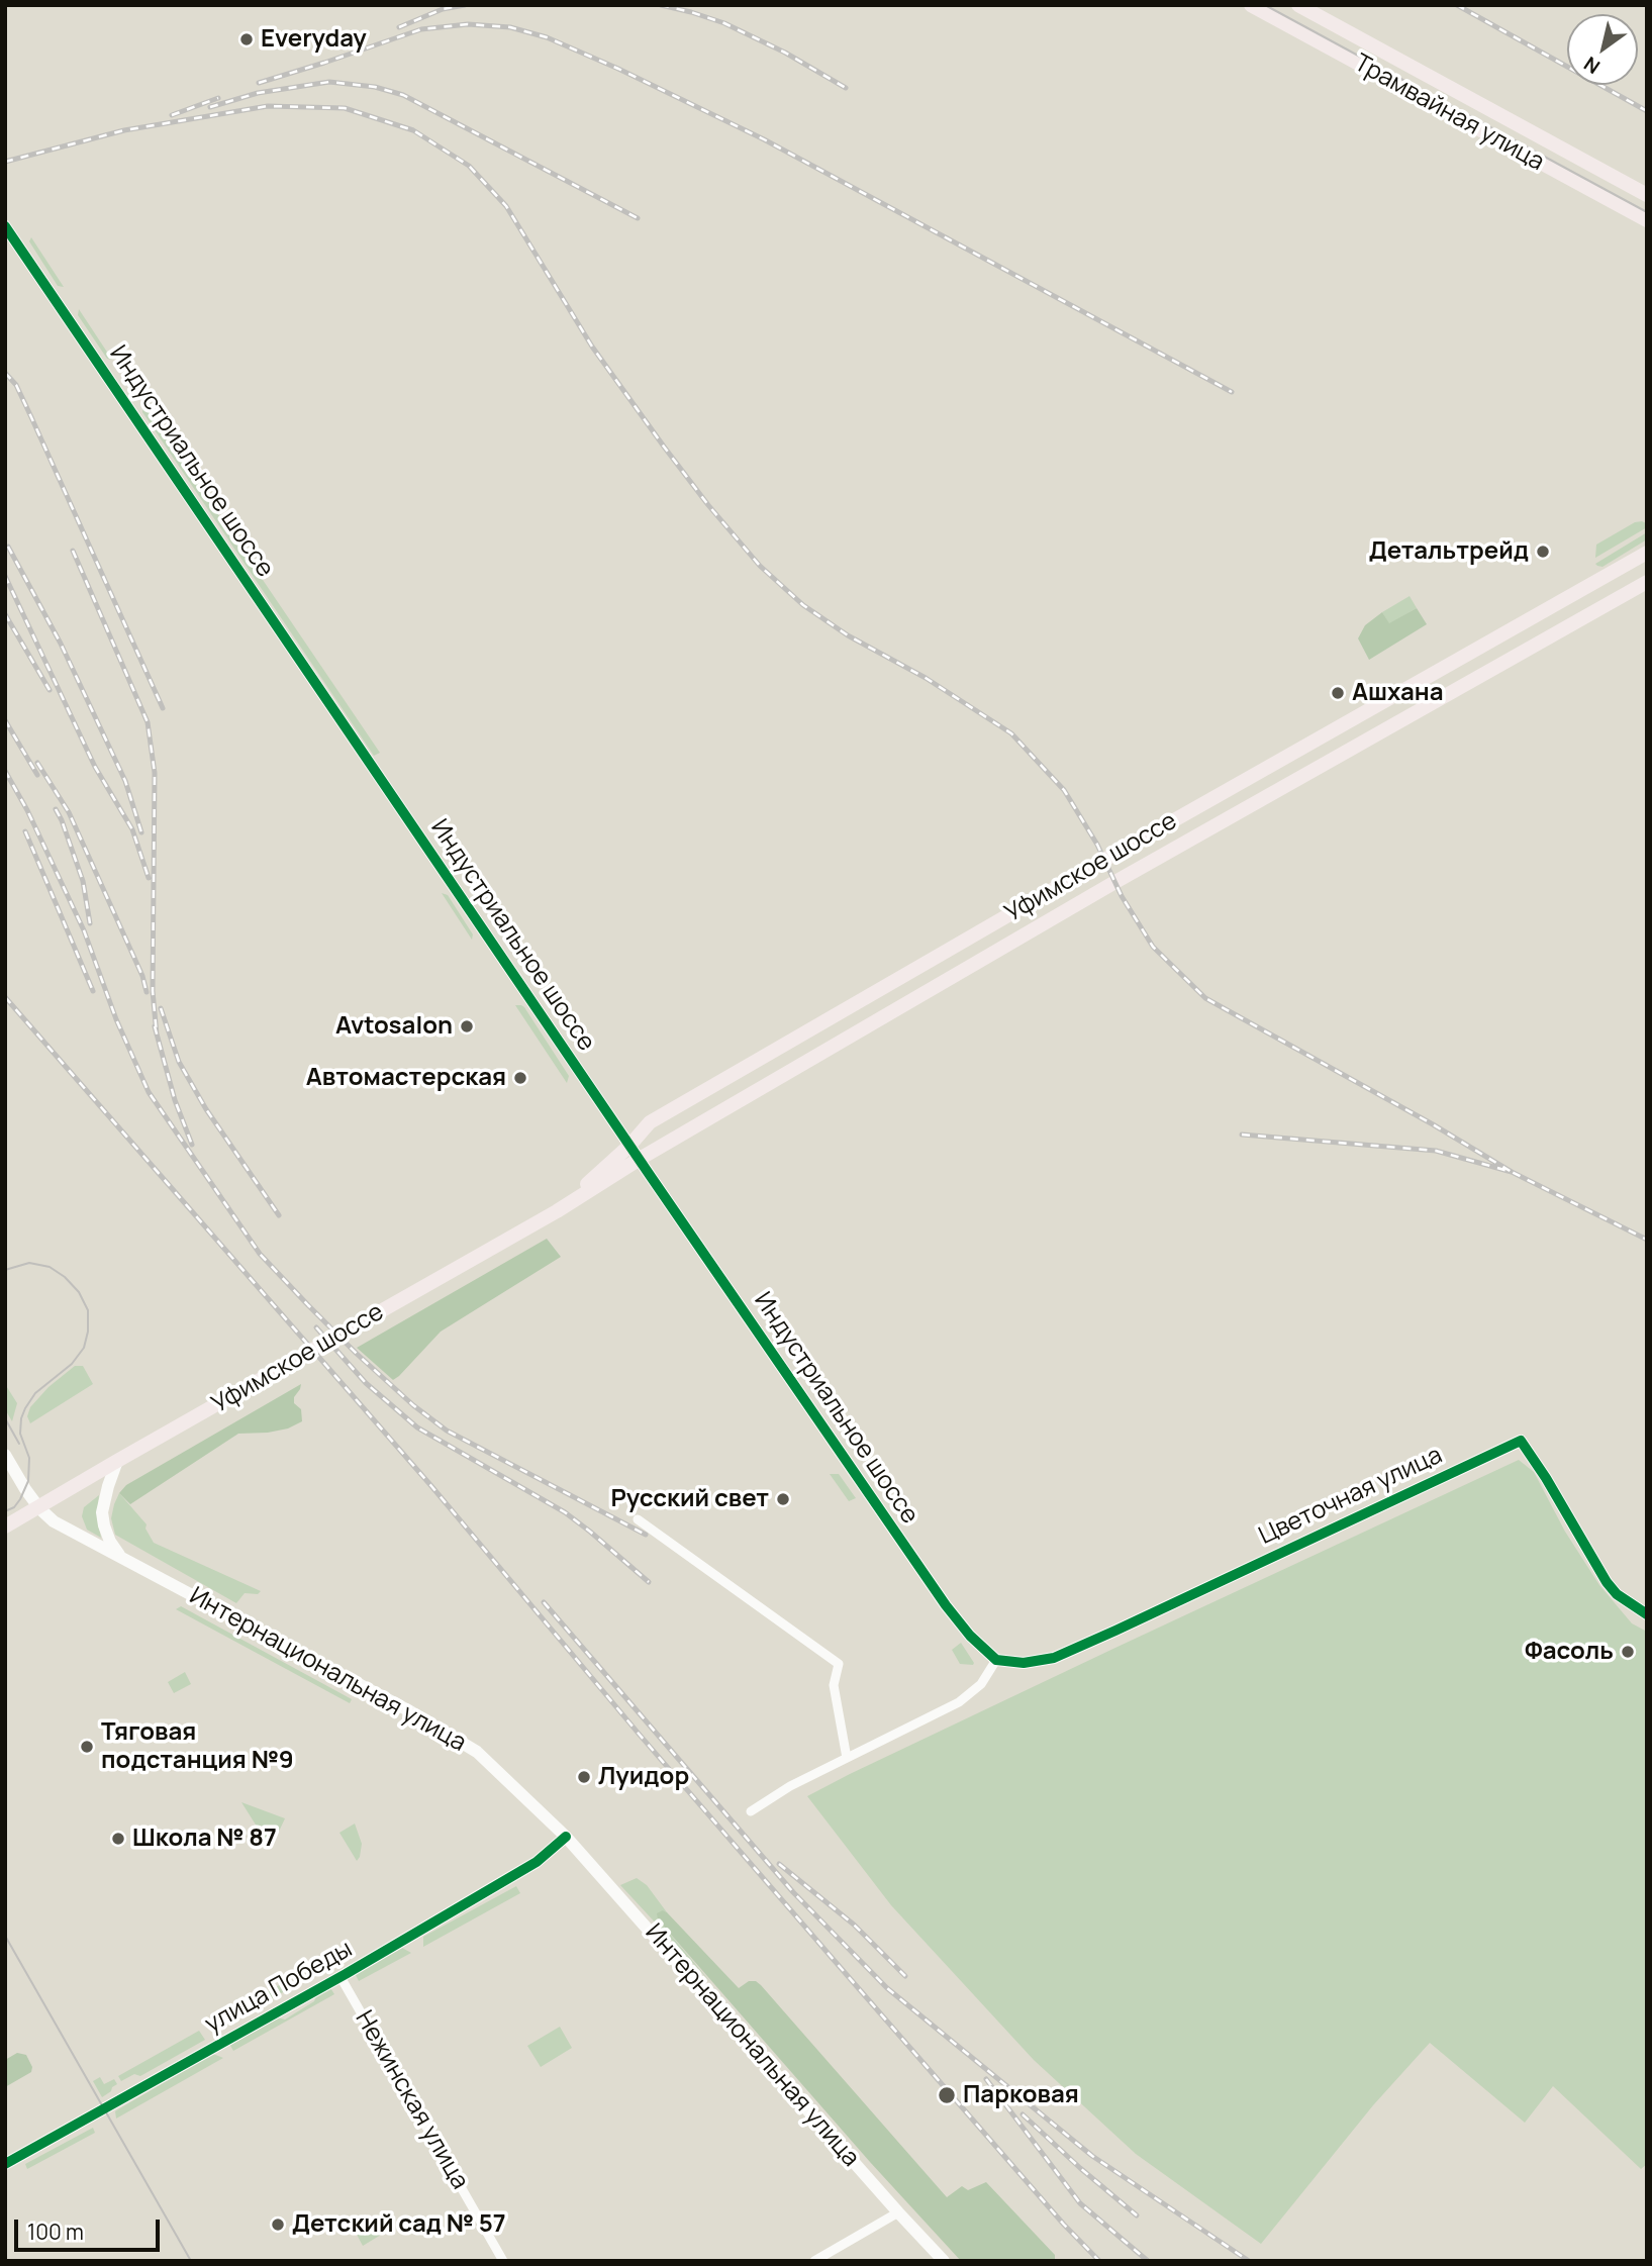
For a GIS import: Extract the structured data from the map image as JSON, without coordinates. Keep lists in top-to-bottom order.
{
  "streets": {
    "main road": ["Трамвайная улица", "Уфимское шоссе"],
    "street": [
      "Индустриальное шоссе",
      "Цветочная улица",
      "Интернациональная улица",
      "улица Победы",
      "Нежинская улица"
    ]
  },
  "crossings": [
    ["Индустриальное шоссе", "Уфимское шоссе"],
    ["Индустриальное шоссе", "Цветочная улица"],
    ["Уфимское шоссе", "Интернациональная улица"],
    ["Интернациональная улица", "улица Победы"],
    ["улица Победы", "Нежинская улица"]
  ],
  "places": [
    "Everyday",
    "Детальтрейд",
    "Ашхана",
    "Avtosalon",
    "Автомастерская",
    "Русский свет",
    "Фасоль",
    "Тяговая подстанция №9",
    "Луидор",
    "Школа № 87",
    "Парковая",
    "Детский сад № 57"
  ],
  "scale_bar": "100 m",
  "north": "bottom left"
}
